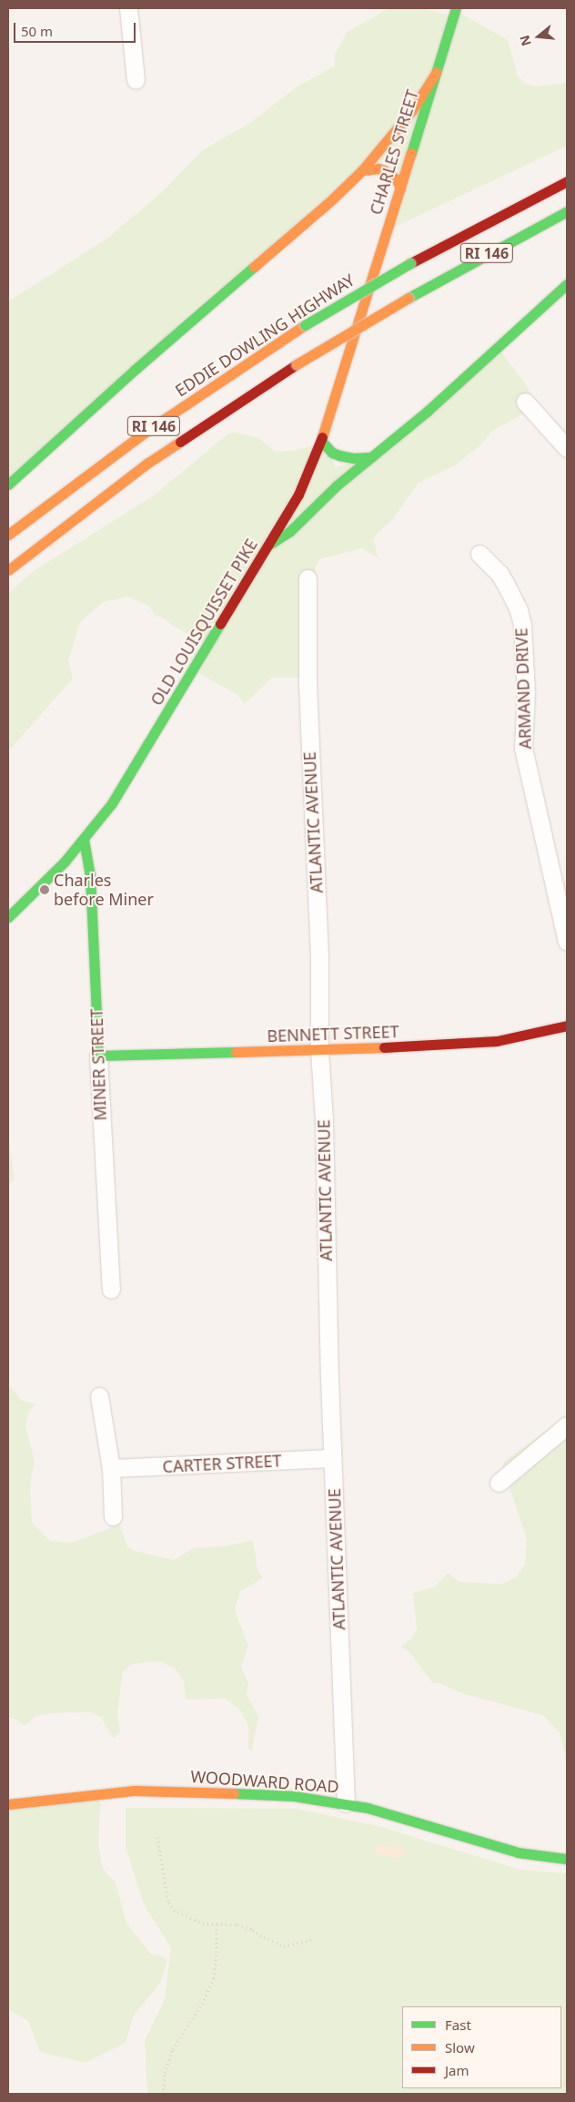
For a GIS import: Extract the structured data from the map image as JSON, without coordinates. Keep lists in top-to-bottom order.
{
  "streets": {
    "main road": [
      "CHARLES STREET",
      "RI 146",
      "EDDIE DOWLING HIGHWAY",
      "OLD LOUISQUISSET PIKE",
      "BENNETT STREET",
      "MINER STREET",
      "WOODWARD ROAD"
    ],
    "street": ["ARMAND DRIVE", "ATLANTIC AVENUE", "CARTER STREET"]
  },
  "crossings": [
    ["CHARLES STREET", "OLD LOUISQUISSET PIKE"],
    ["OLD LOUISQUISSET PIKE", "MINER STREET"],
    ["ATLANTIC AVENUE", "BENNETT STREET"],
    ["ATLANTIC AVENUE", "CARTER STREET"],
    ["ATLANTIC AVENUE", "WOODWARD ROAD"],
    ["BENNETT STREET", "MINER STREET"]
  ],
  "places": ["Charles before Miner"],
  "legend": ["Fast", "Slow", "Jam"],
  "scale_bar": "50 m",
  "north": "left"
}
